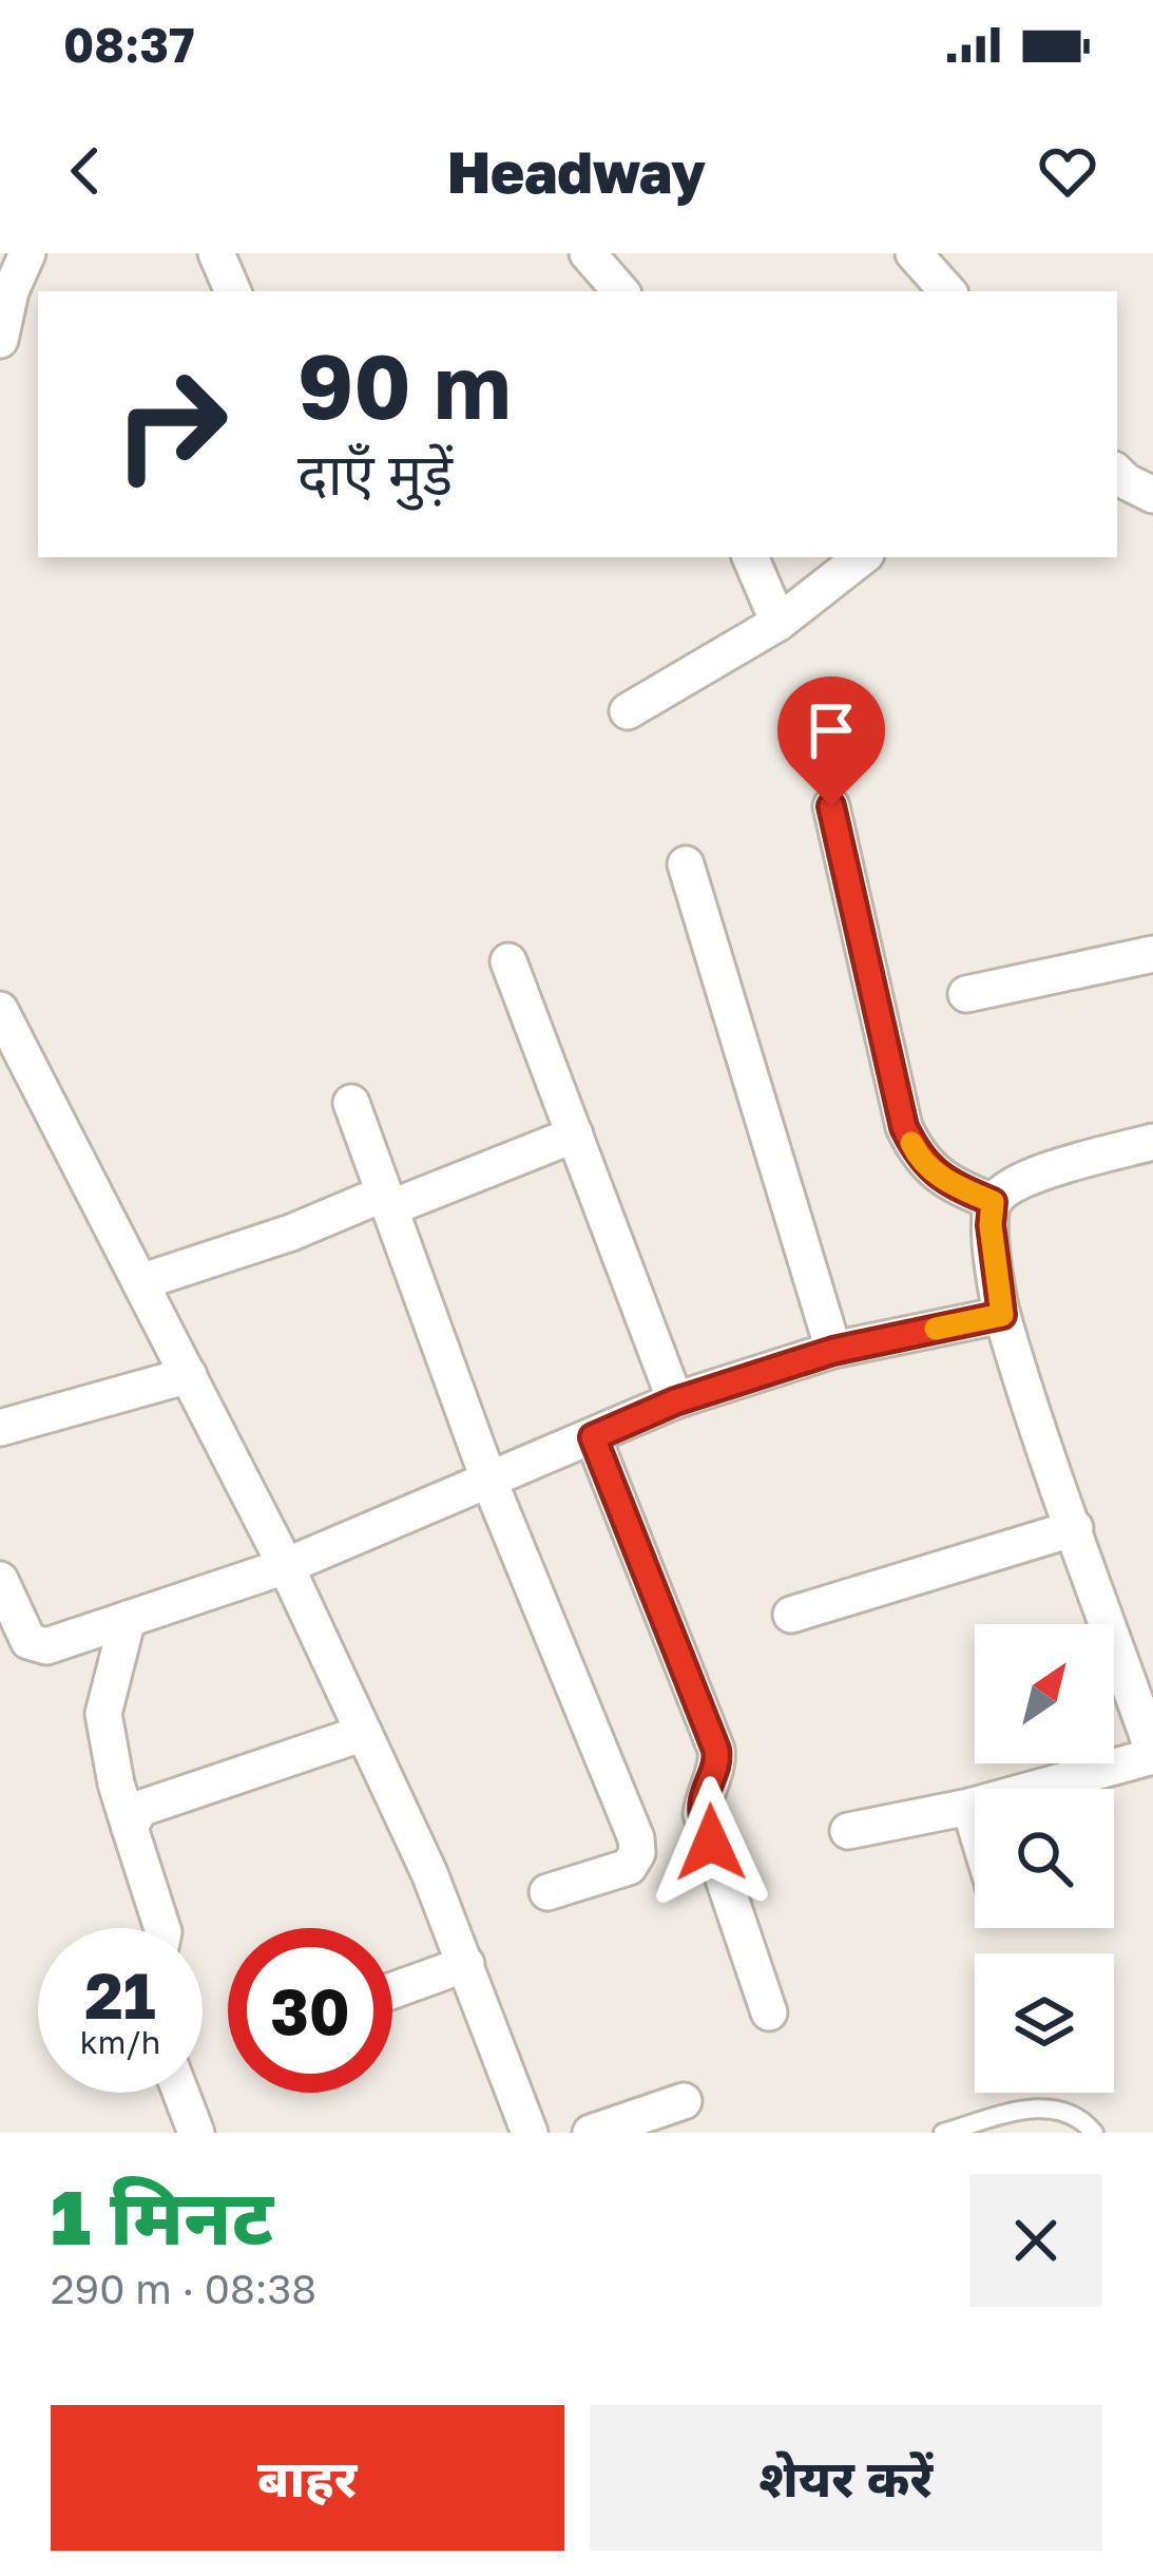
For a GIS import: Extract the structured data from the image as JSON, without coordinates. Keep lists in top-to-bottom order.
{
  "north": "top right",
  "page": {
    "status": "08:37",
    "header": "Headway",
    "turn": ["90 m", "दाएँ मुड़ें"],
    "speed": "21 km/h",
    "limit": "30",
    "heading": ["1 मिनट", "290 m · 08:38"],
    "buttons": ["बाहर", "शेयर करें"]
  }
}
